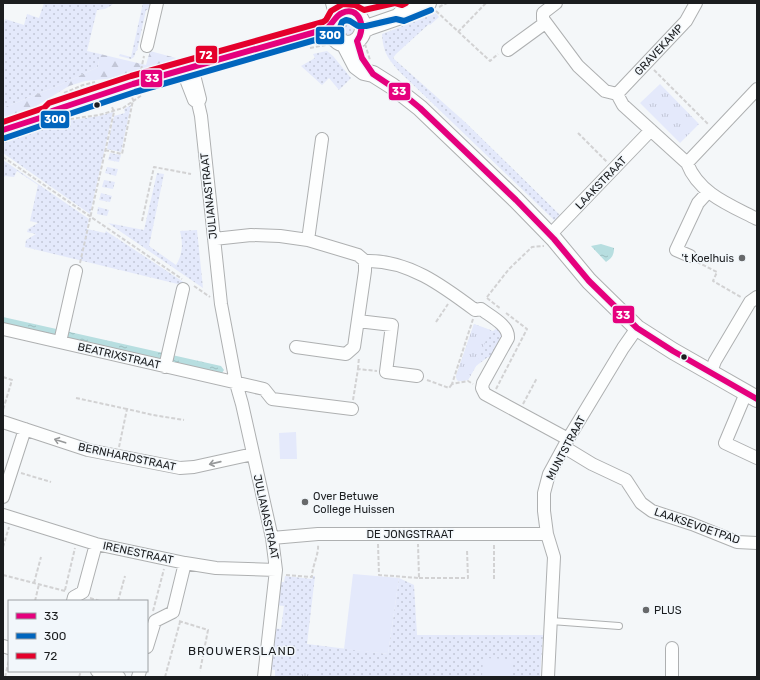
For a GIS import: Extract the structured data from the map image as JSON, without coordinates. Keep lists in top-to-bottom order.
{
  "streets": {
    "street": [
      "GRAVEKAMP",
      "LAAKSTRAAT",
      "JULIANASTRAAT",
      "BEATRIXSTRAAT",
      "MUNTSTRAAT",
      "BERNHARDSTRAAT",
      "LAAKSEVOETPAD",
      "DE JONGSTRAAT",
      "IRENESTRAAT"
    ]
  },
  "crossings": [
    ["JULIANASTRAAT", "BEATRIXSTRAAT"],
    ["JULIANASTRAAT", "BERNHARDSTRAAT"],
    ["JULIANASTRAAT", "DE JONGSTRAAT"],
    ["JULIANASTRAAT", "IRENESTRAAT"],
    ["MUNTSTRAAT", "LAAKSEVOETPAD"],
    ["MUNTSTRAAT", "DE JONGSTRAAT"]
  ],
  "one_way": ["BERNHARDSTRAAT"],
  "districts": ["BROUWERSLAND"],
  "places": ["'t Koelhuis", "Over Betuwe College Huissen", "PLUS"],
  "lines": ["transit line 72", "transit line 300", "transit line 33"],
  "legend": ["33", "300", "72"]
}
